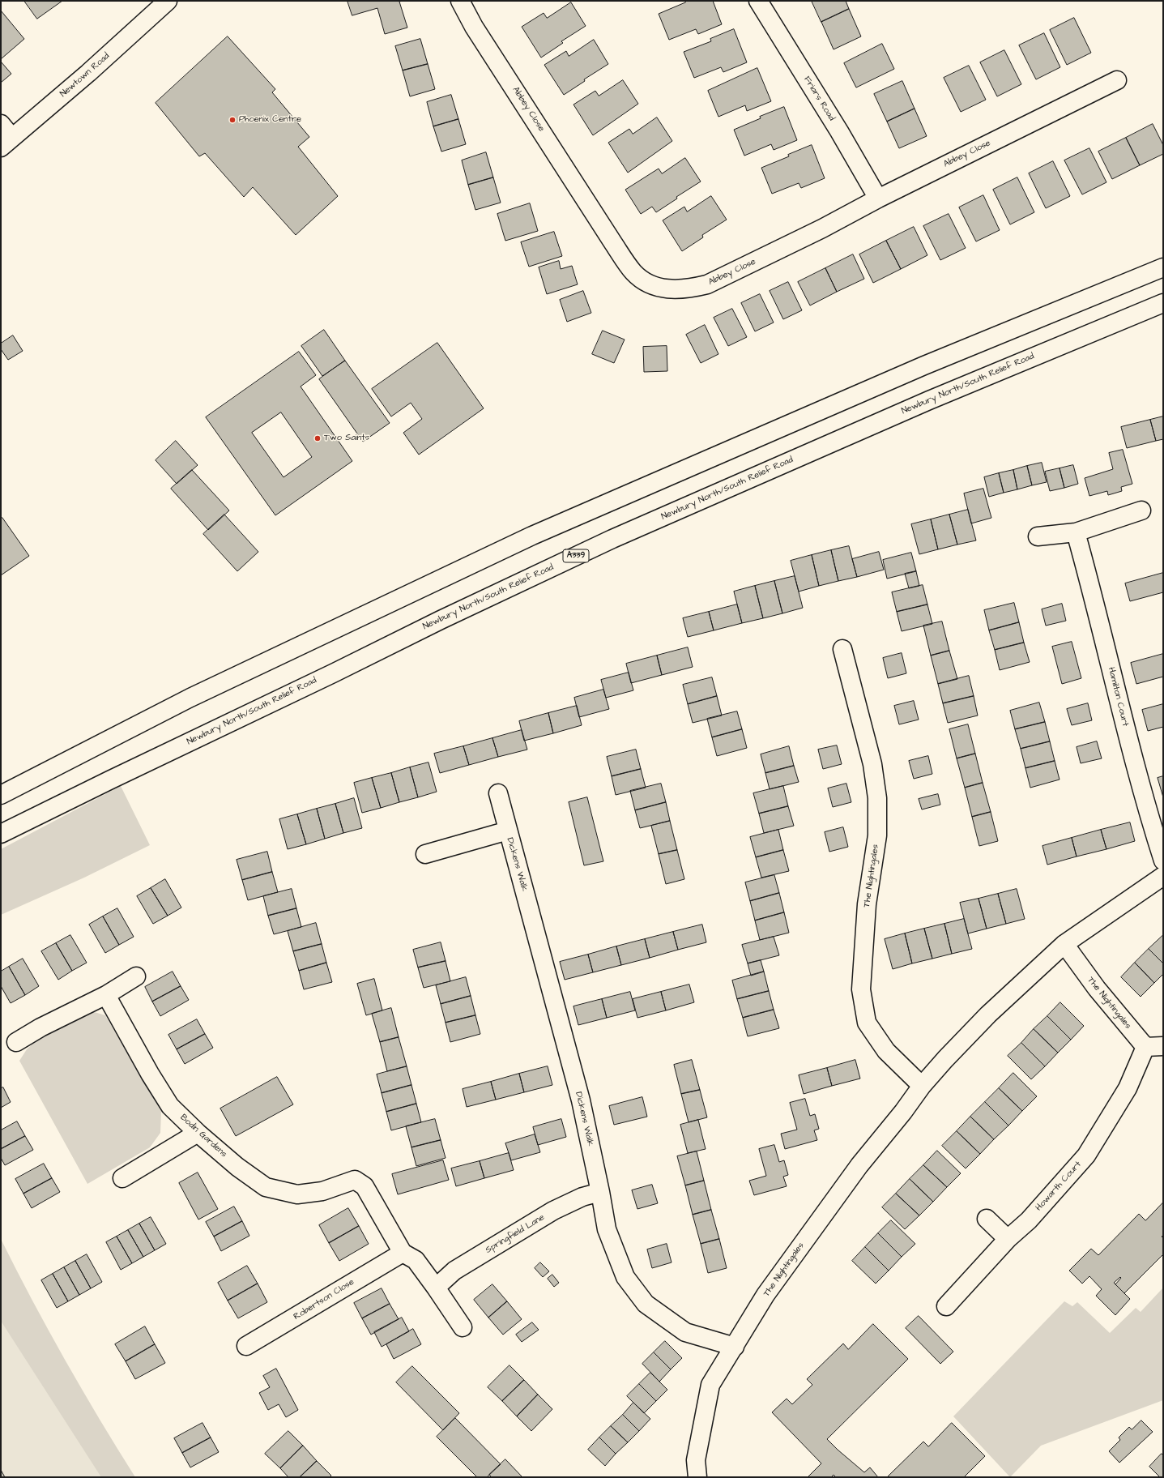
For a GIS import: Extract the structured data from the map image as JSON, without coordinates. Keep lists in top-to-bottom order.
{
  "streets": {
    "main road": [
      "Newtown Road",
      "Friars Road",
      "Abbey Close",
      "Newbury North/South Relief Road",
      "A339",
      "Hamilton Court",
      "Dickens Walk",
      "The Nightingales",
      "Bodin Gardens",
      "Howarth Court",
      "Springfield Lane",
      "Robertson Close"
    ]
  },
  "crossings": [
    ["Friars Road", "Abbey Close"],
    ["Dickens Walk", "The Nightingales"],
    ["Dickens Walk", "Springfield Lane"],
    ["The Nightingales", "Howarth Court"],
    ["Bodin Gardens", "Robertson Close"]
  ],
  "places": ["Phoenix Centre", "Two Saints"]
}
